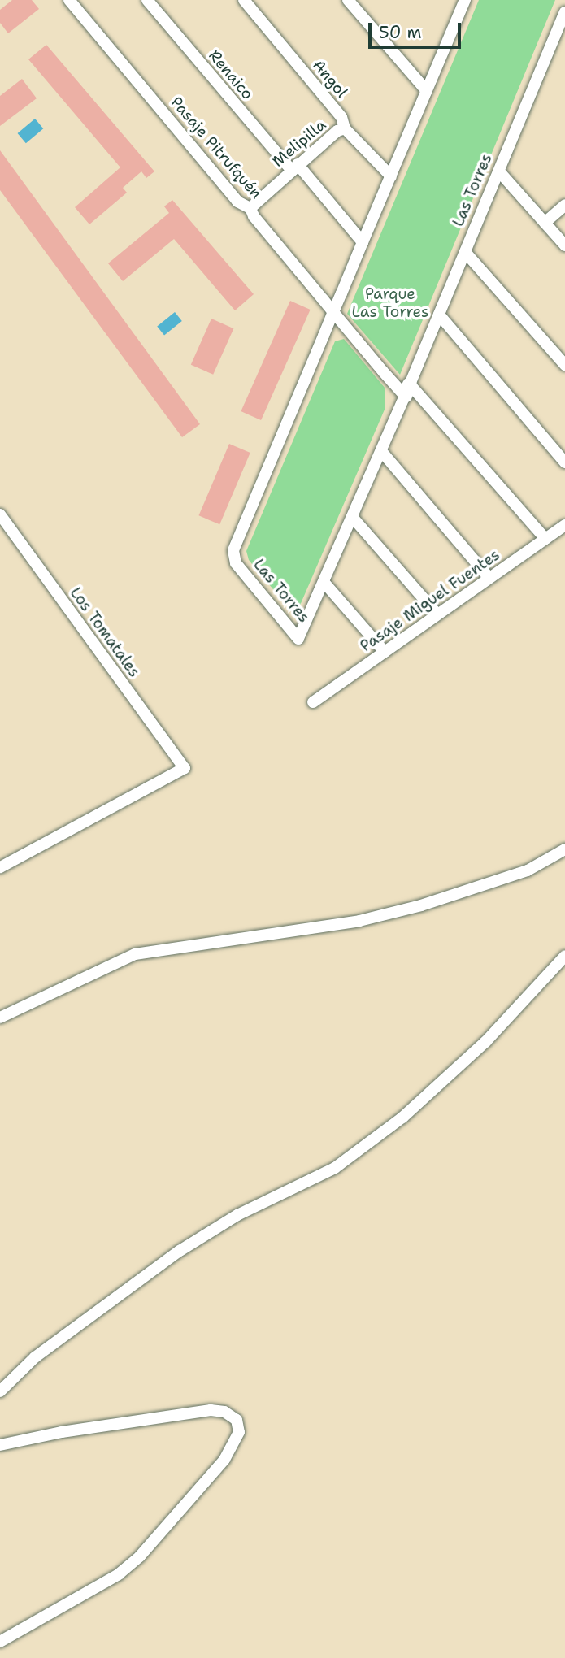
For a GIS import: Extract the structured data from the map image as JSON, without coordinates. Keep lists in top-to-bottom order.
{
  "streets": {
    "street": [
      "Renaico",
      "Angol",
      "Melipilla",
      "Pasaje Pitrufquén",
      "Las Torres",
      "Pasaje Miguel Fuentes",
      "Los Tomatales"
    ]
  },
  "crossings": [
    ["Renaico", "Melipilla"],
    ["Renaico", "Las Torres"],
    ["Angol", "Melipilla"],
    ["Angol", "Las Torres"],
    ["Melipilla", "Pasaje Pitrufquén"],
    ["Pasaje Pitrufquén", "Las Torres"],
    ["Pasaje Pitrufquén", "Pasaje Miguel Fuentes"]
  ],
  "parks": ["Parque Las Torres"],
  "scale_bar": "50 m"
}
